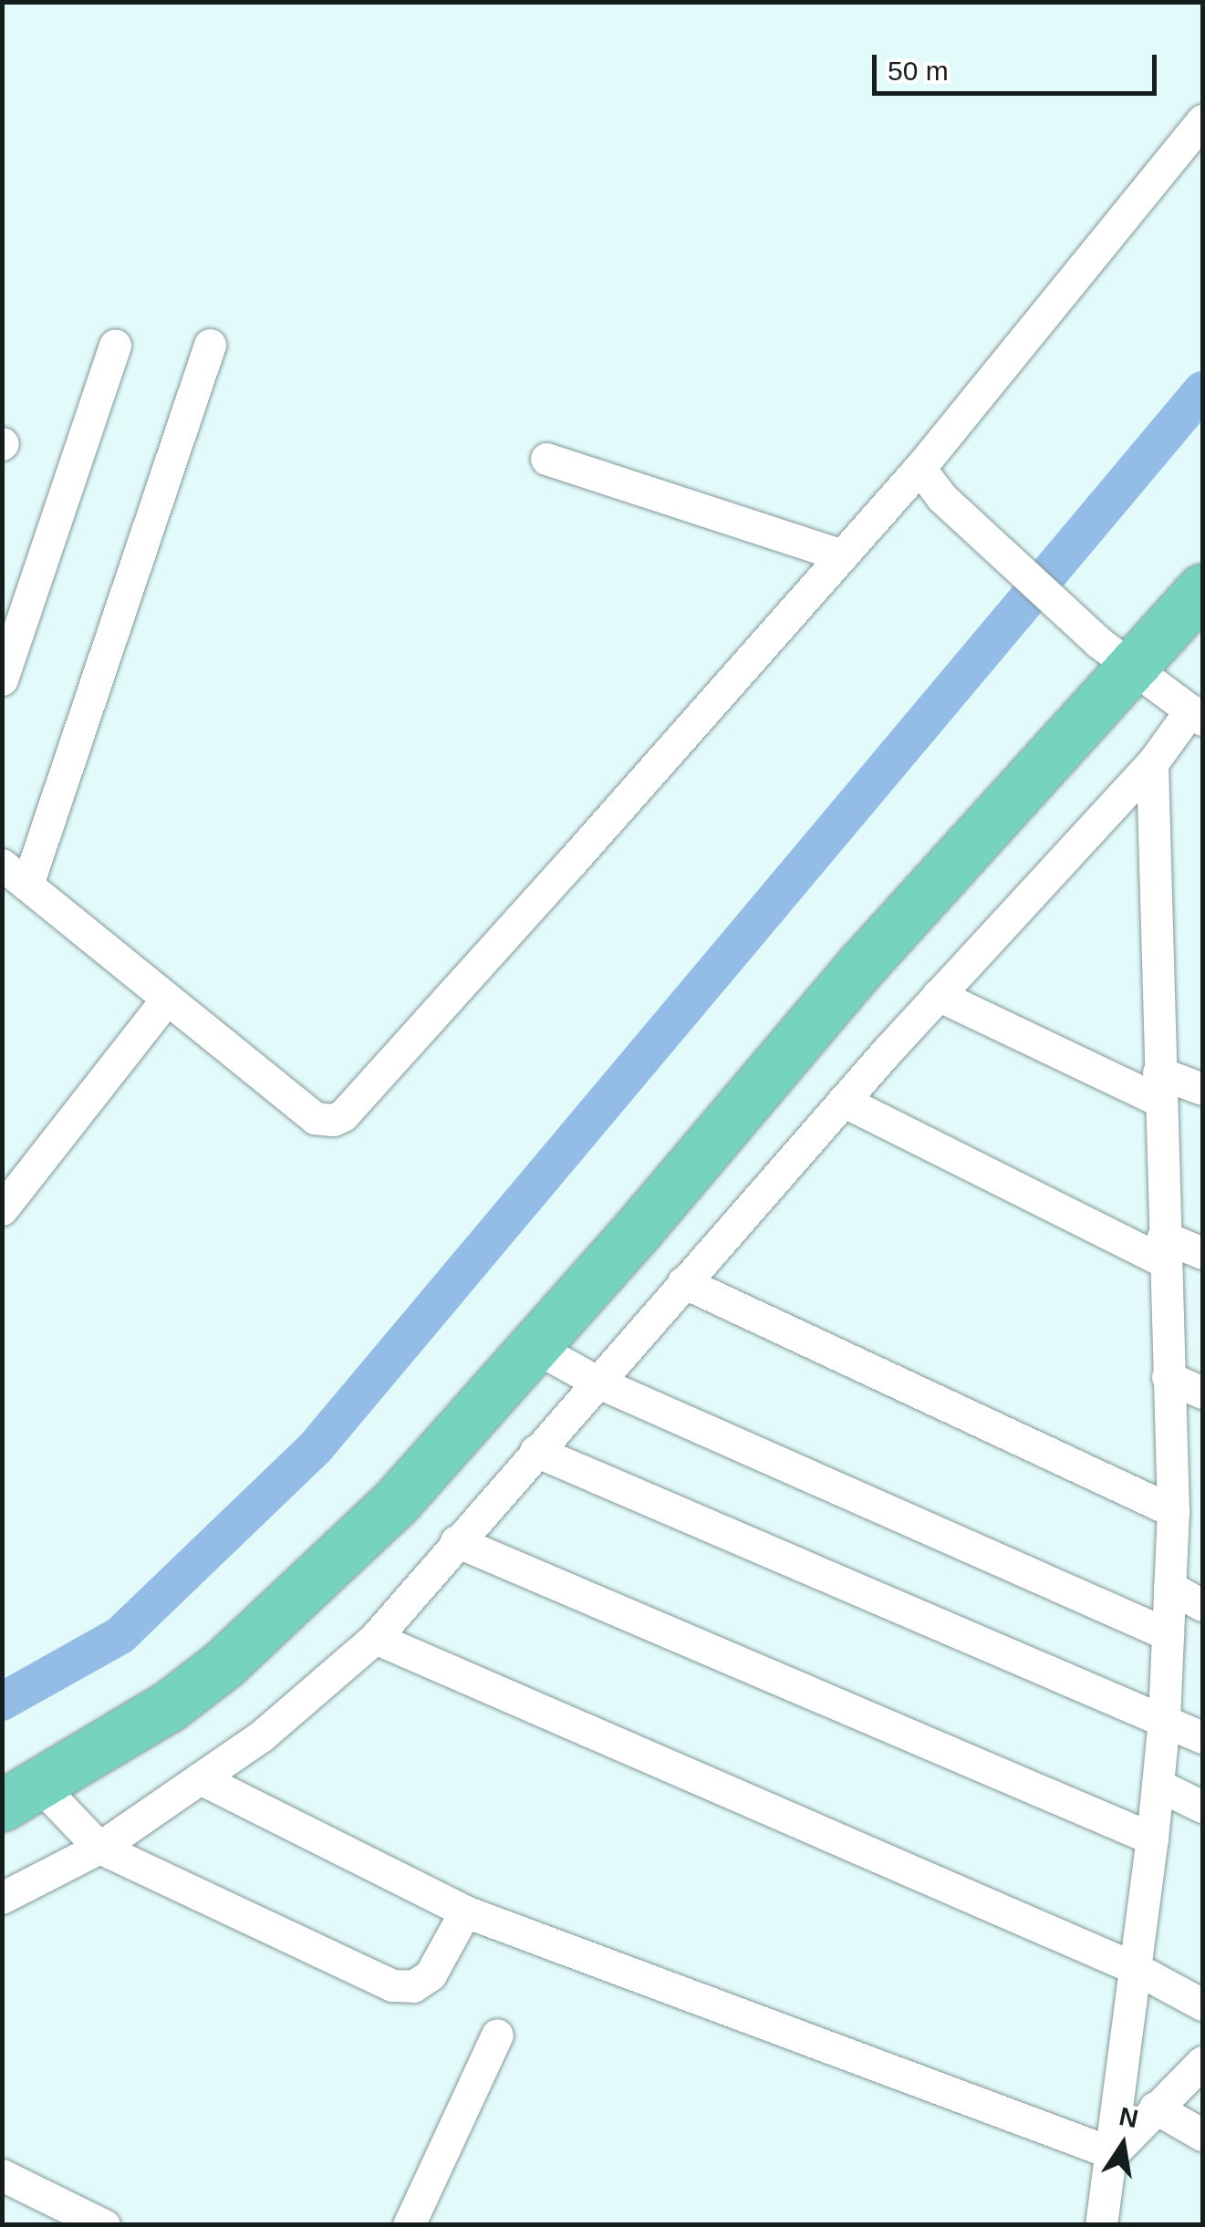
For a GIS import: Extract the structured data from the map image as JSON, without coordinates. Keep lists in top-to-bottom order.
{
  "scale_bar": "50 m",
  "north": "top"
}
